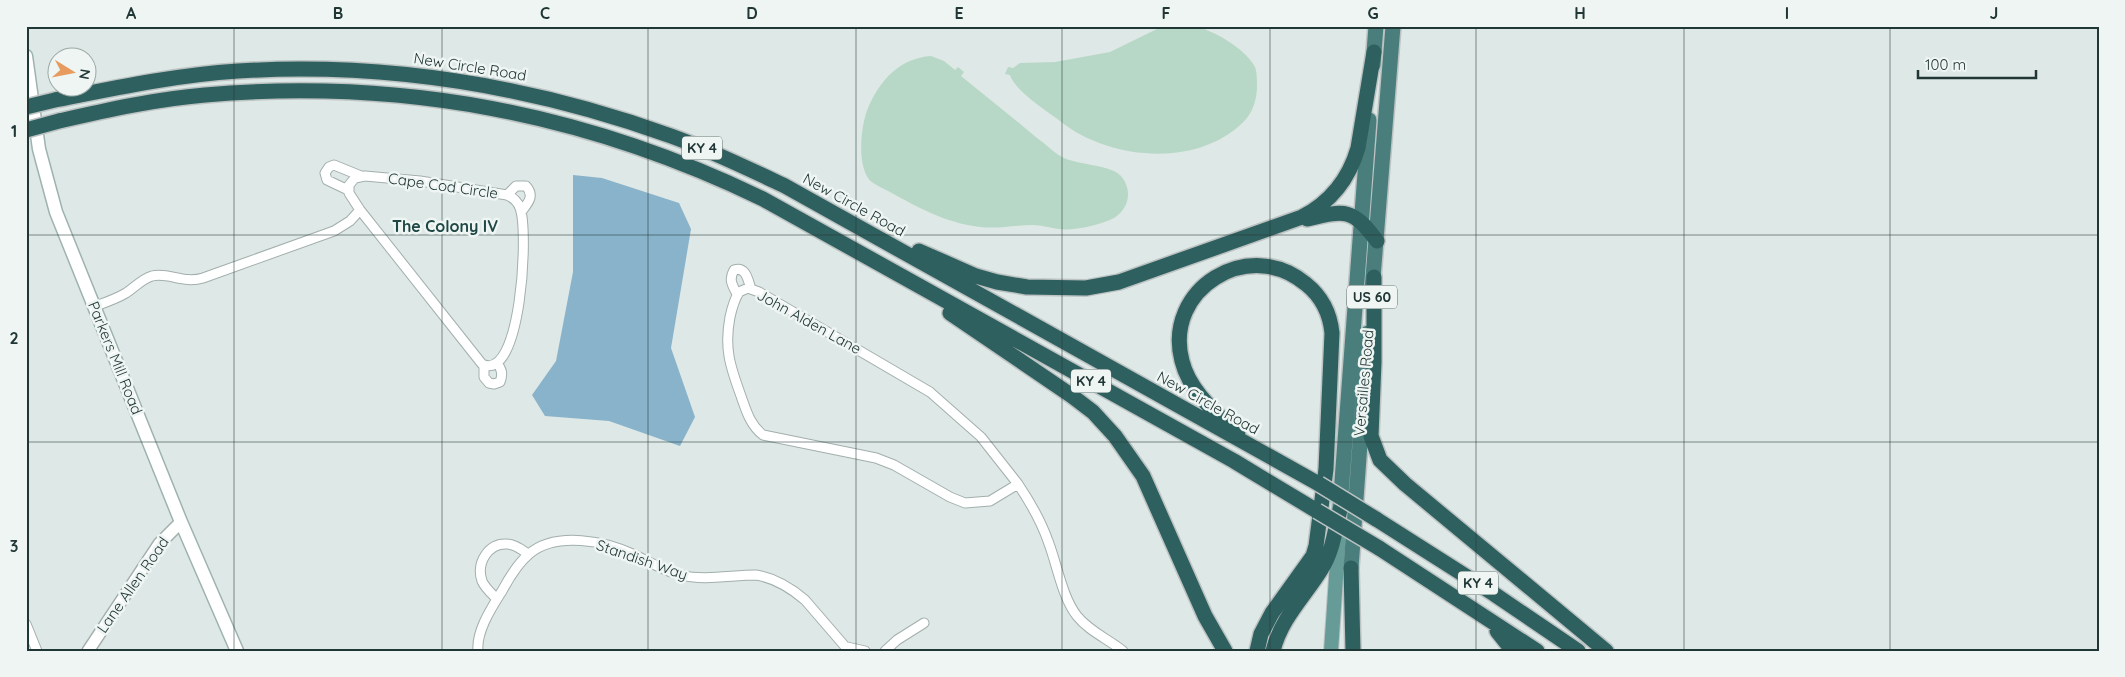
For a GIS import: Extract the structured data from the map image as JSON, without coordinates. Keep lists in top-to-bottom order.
{
  "streets": {
    "highway": [
      "New Circle Road",
      "KY 4",
      "US 60",
      "Versailles Road"
    ],
    "main road": ["Parkers Mill Road"],
    "street": [
      "Cape Cod Circle",
      "John Alden Lane",
      "Standish Way",
      "Lane Allen Road"
    ]
  },
  "crossings": [
    ["Parkers Mill Road", "Lane Allen Road"]
  ],
  "districts": ["The Colony IV"],
  "scale_bar": "100 m",
  "north": "right",
  "grid": {
    "columns": [
      "A",
      "B",
      "C",
      "D",
      "E",
      "F",
      "G",
      "H",
      "I",
      "J"
    ],
    "rows": ["1", "2", "3"]
  }
}
